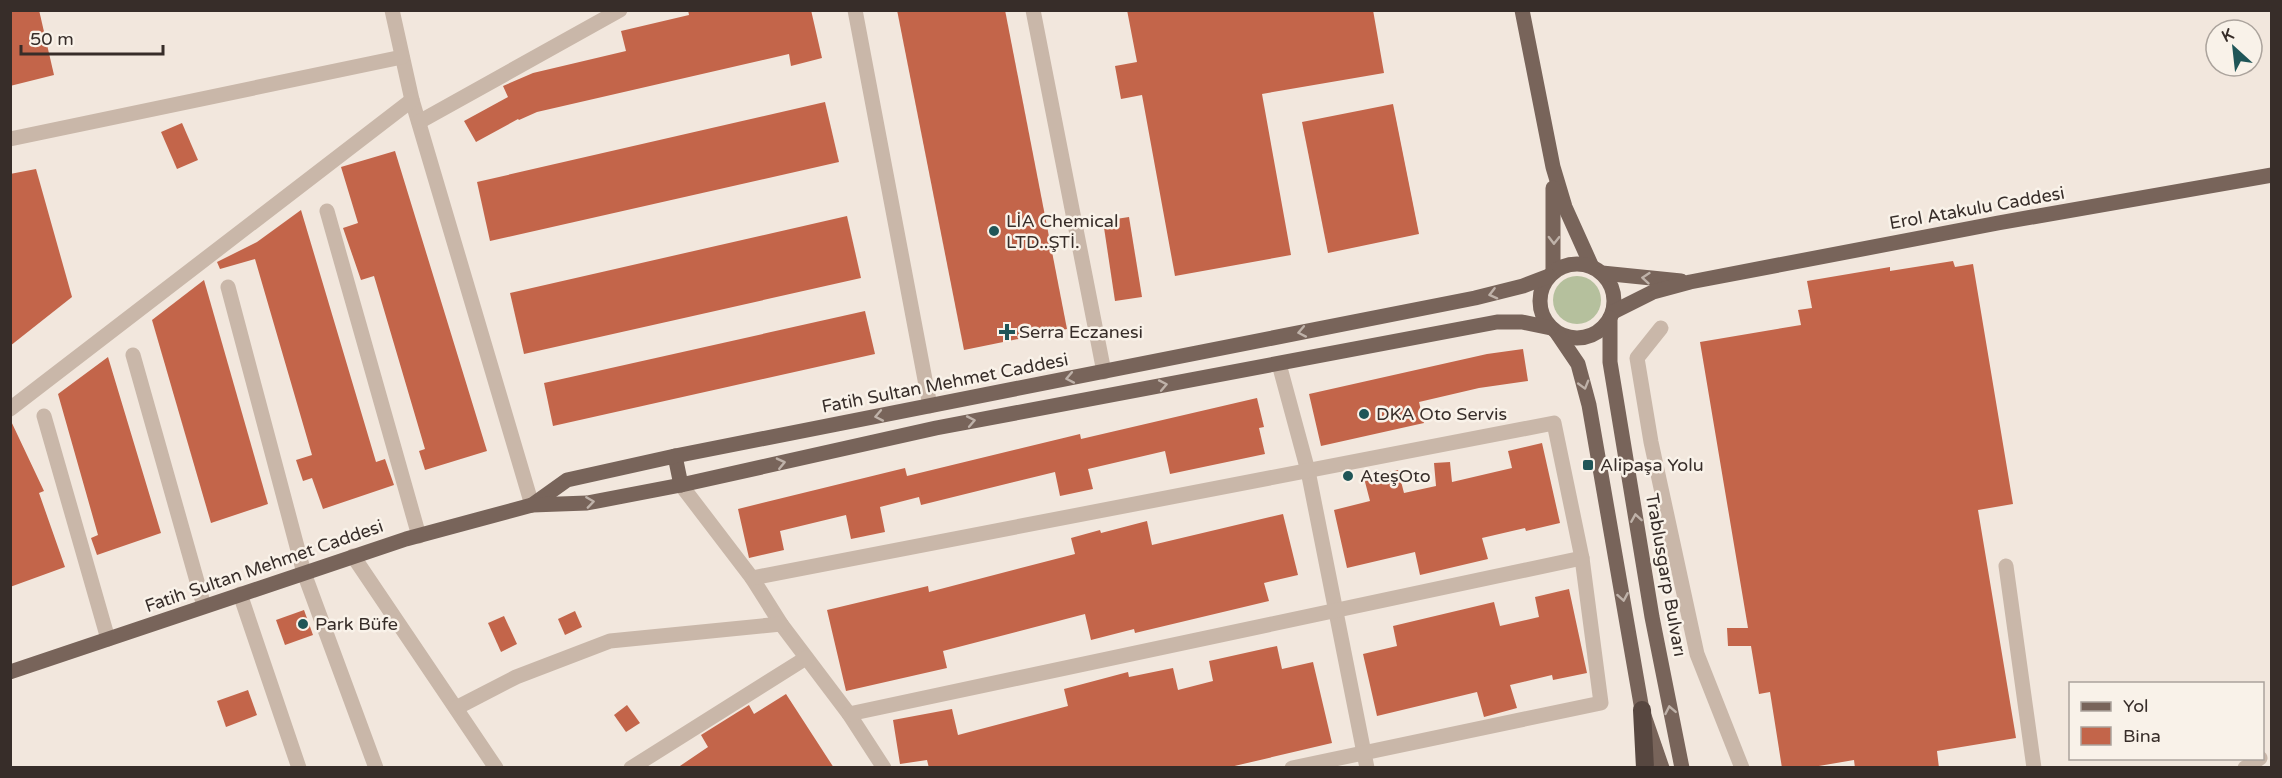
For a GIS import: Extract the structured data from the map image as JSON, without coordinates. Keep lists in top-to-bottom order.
{
  "streets": {
    "main road": ["Erol Atakulu Caddesi", "Fatih Sultan Mehmet Caddesi", "Trablusgarp Bulvarı"]
  },
  "crossings": [
    ["Fatih Sultan Mehmet Caddesi", "Trablusgarp Bulvarı"]
  ],
  "places": {
    "other": [
      "LİA Chemical LTD..ŞTİ.",
      "DKA Oto Servis",
      "AteşOto",
      "Park Büfe"
    ],
    "health": ["Serra Eczanesi"],
    "transit": ["Alipaşa Yolu"]
  },
  "legend": ["Yol", "Bina"],
  "scale_bar": "50 m",
  "north": "top left"
}
